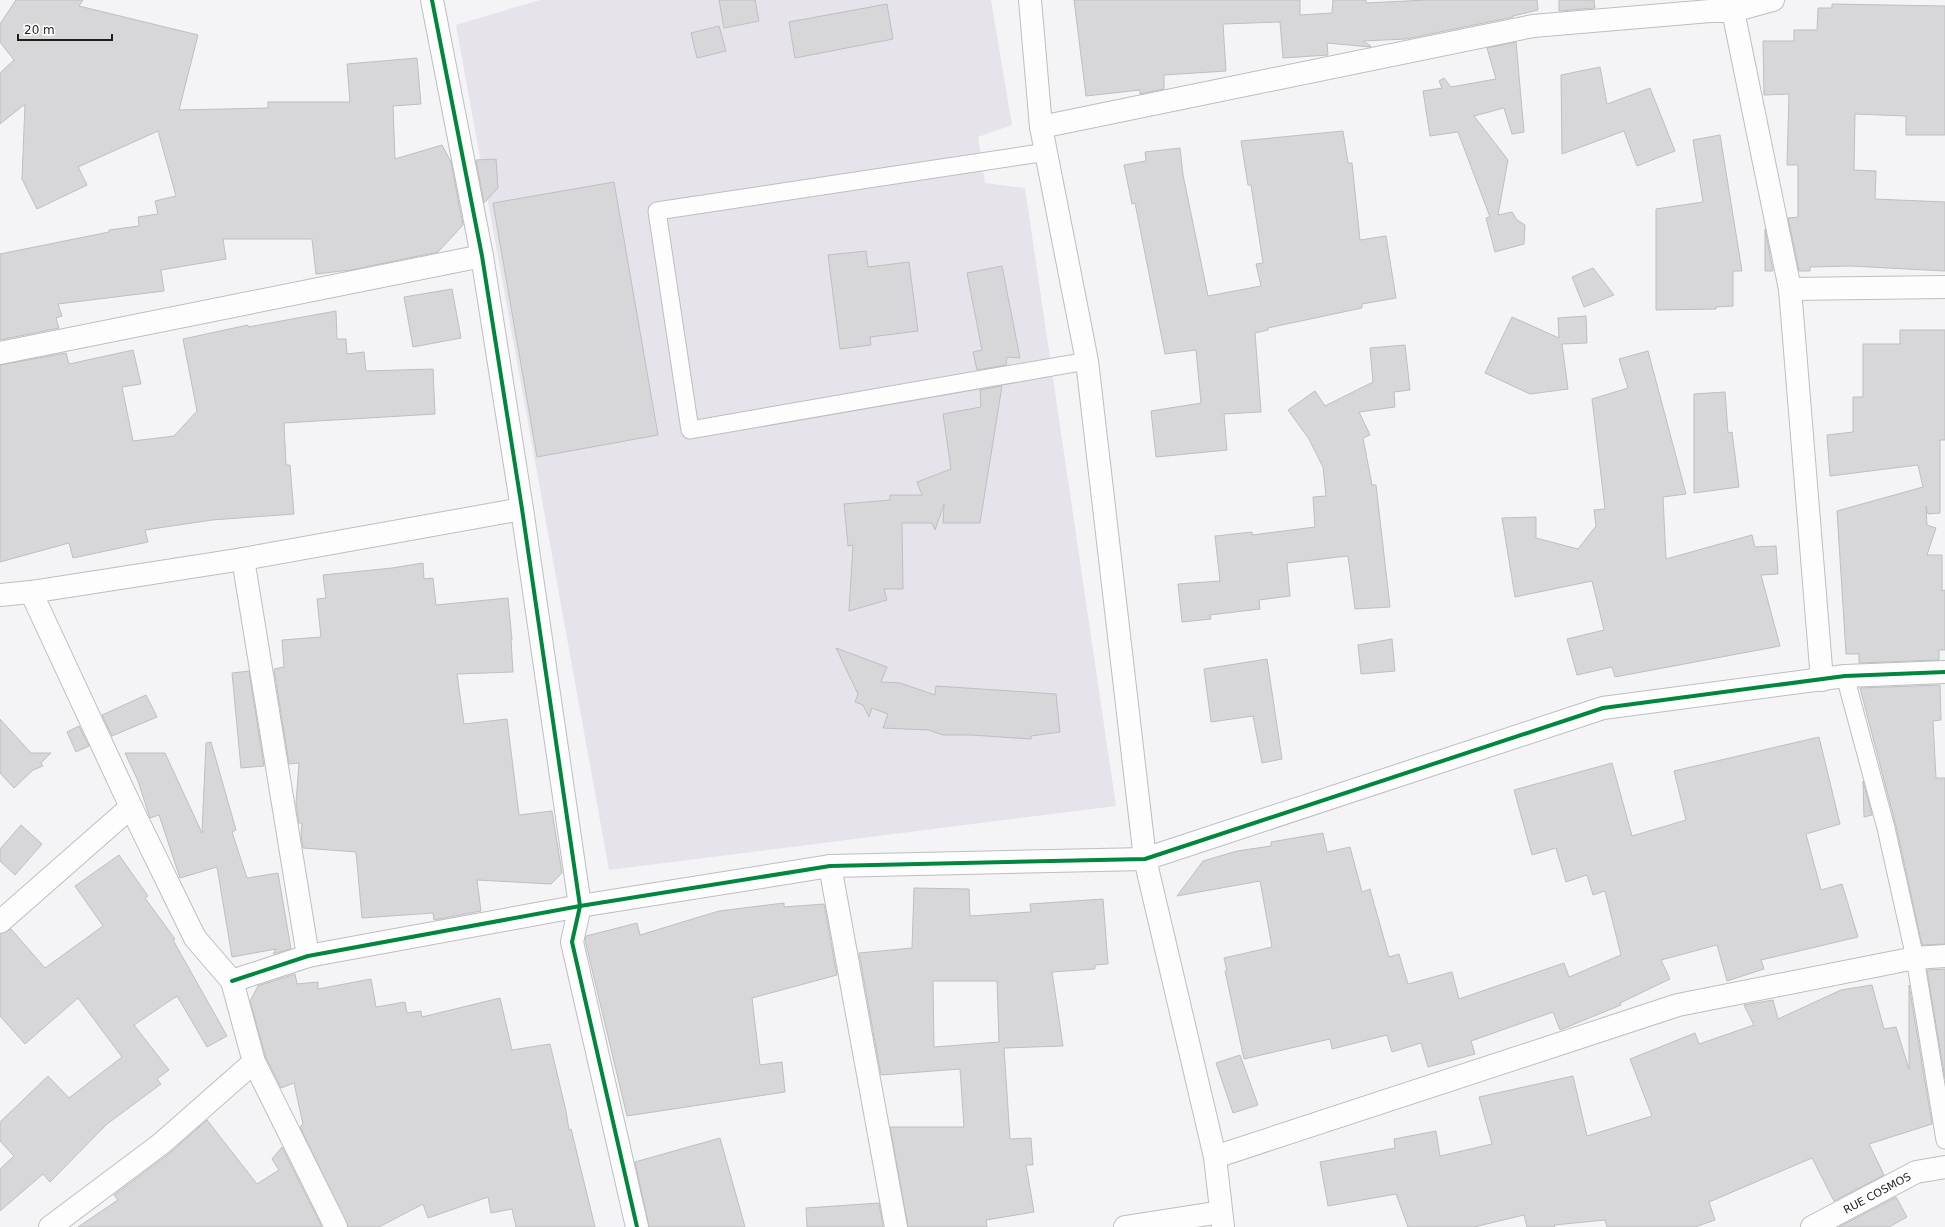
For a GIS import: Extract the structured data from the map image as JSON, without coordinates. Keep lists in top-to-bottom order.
{
  "streets": {
    "street": ["RUE COSMOS"]
  },
  "scale_bar": "20 m"
}
